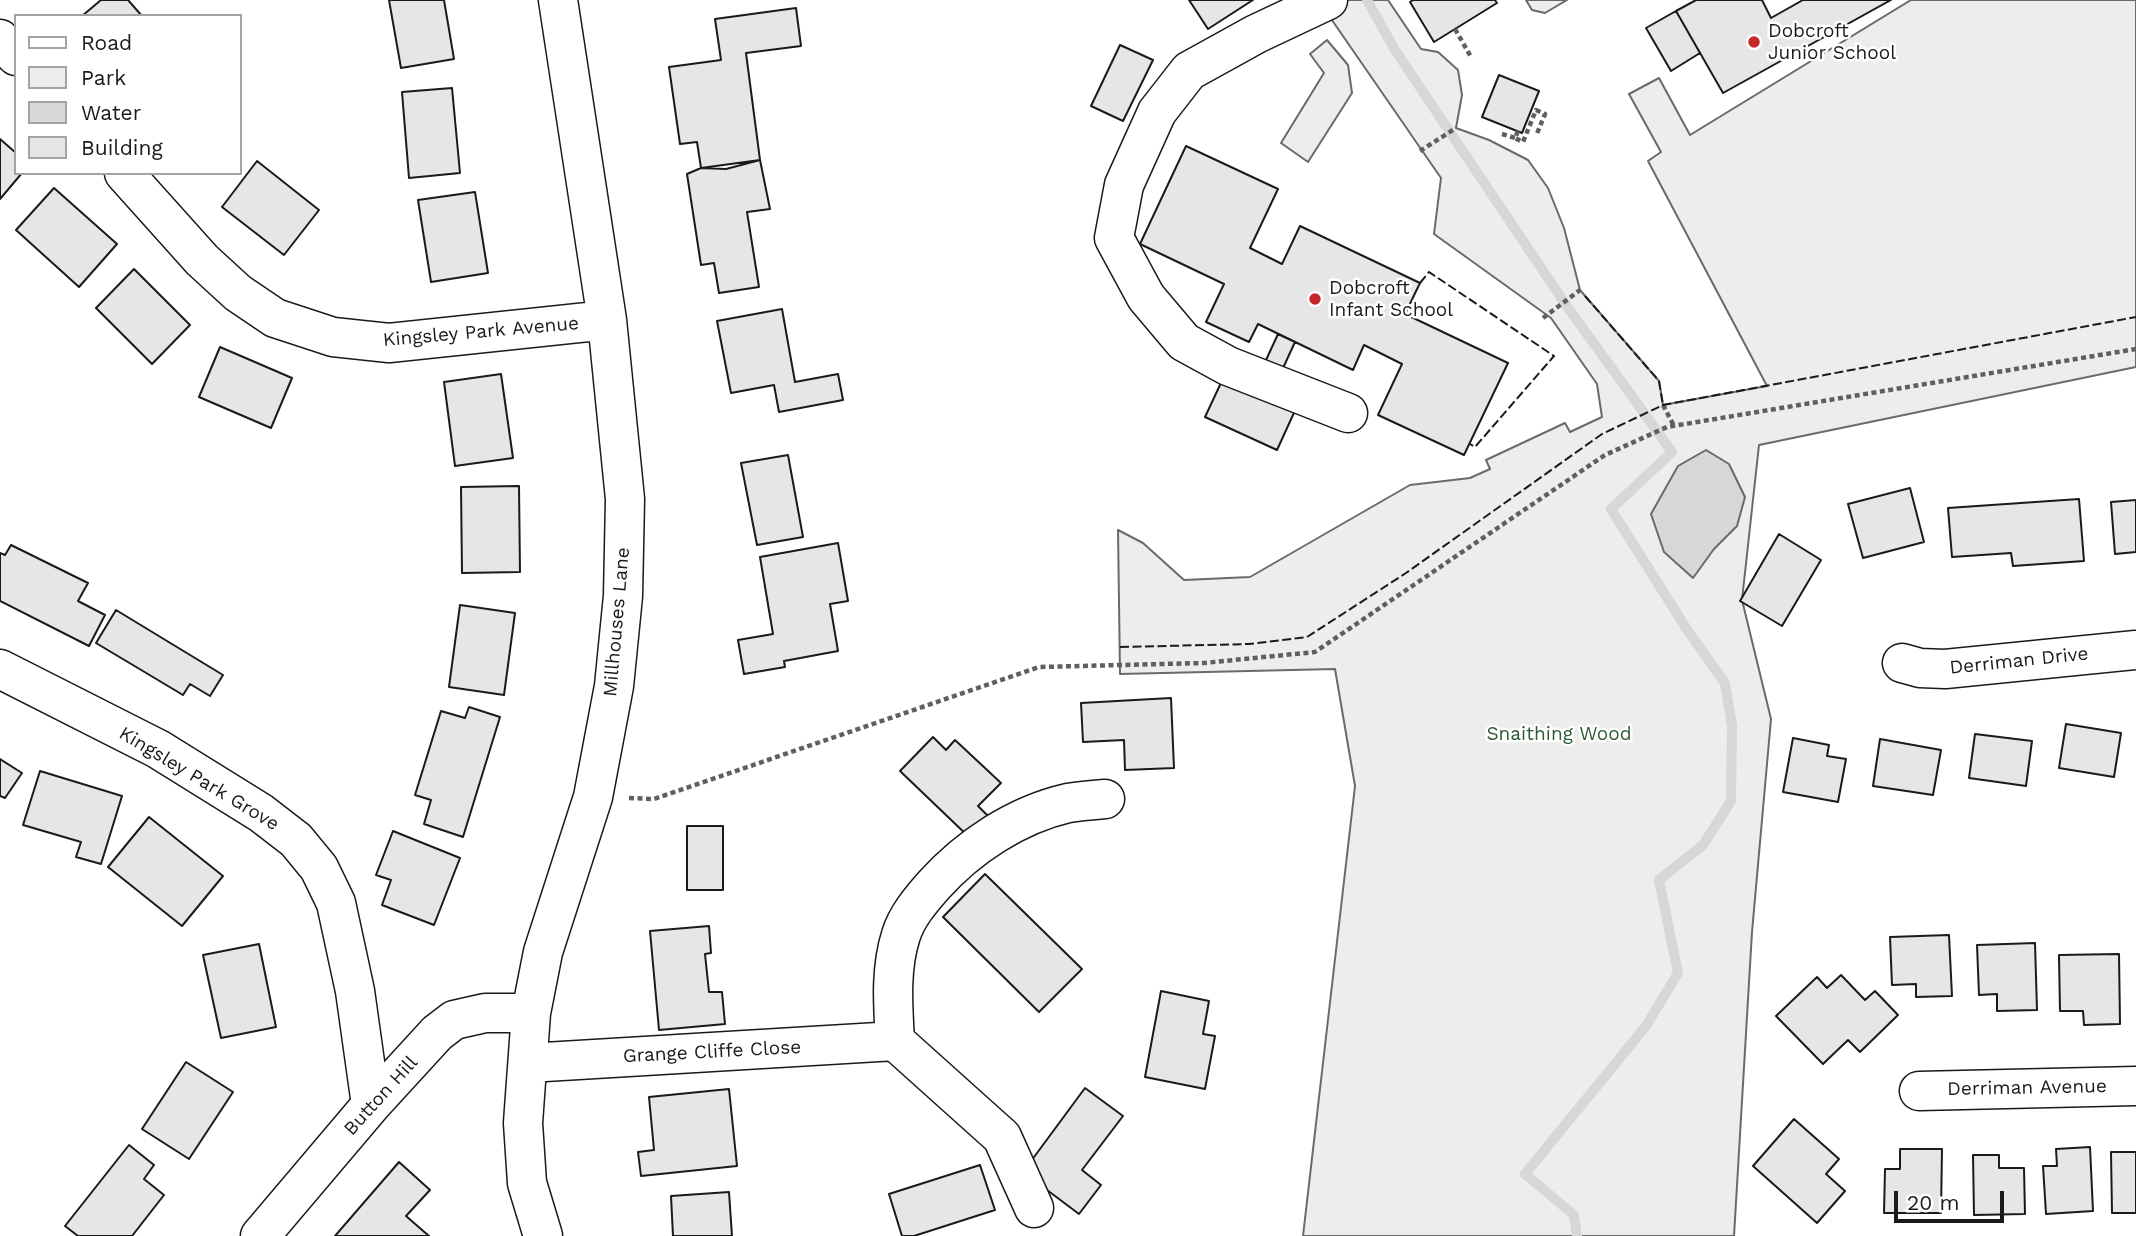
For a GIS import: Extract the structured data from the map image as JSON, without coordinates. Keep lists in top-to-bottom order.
{
  "streets": {
    "street": [
      "Kingsley Park Avenue",
      "Millhouses Lane",
      "Derriman Drive",
      "Kingsley Park Grove",
      "Grange Cliffe Close",
      "Derriman Avenue",
      "Button Hill"
    ]
  },
  "crossings": [
    ["Kingsley Park Avenue", "Millhouses Lane"],
    ["Millhouses Lane", "Grange Cliffe Close"],
    ["Millhouses Lane", "Button Hill"],
    ["Kingsley Park Grove", "Button Hill"]
  ],
  "parks": ["Snaithing Wood"],
  "places": ["Dobcroft Junior School", "Dobcroft Infant School"],
  "legend": [
    "Road",
    "Park",
    "Water",
    "Building"
  ],
  "scale_bar": "20 m"
}
